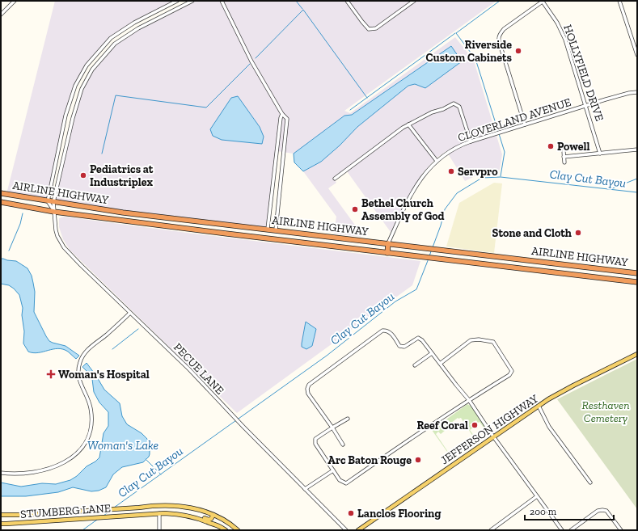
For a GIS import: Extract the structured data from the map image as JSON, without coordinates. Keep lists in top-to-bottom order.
{
  "streets": {
    "highway": ["AIRLINE HIGHWAY"],
    "main road": ["JEFFERSON HIGHWAY", "STUMBERG LANE"],
    "street": ["HOLLYFIELD DRIVE", "CLOVERLAND AVENUE", "PECUE LANE"]
  },
  "crossings": [
    ["HOLLYFIELD DRIVE", "CLOVERLAND AVENUE"],
    ["CLOVERLAND AVENUE", "AIRLINE HIGHWAY"],
    ["AIRLINE HIGHWAY", "PECUE LANE"]
  ],
  "water": ["Clay Cut Bayou", "Woman's Lake"],
  "parks": ["Resthaven Cemetery"],
  "places": {
    "other": [
      "Riverside Custom Cabinets",
      "Powell",
      "Servpro",
      "Pediatrics at Industriplex",
      "Bethel Church Assembly of God",
      "Stone and Cloth",
      "Reef Coral",
      "Arc Baton Rouge",
      "Lanclos Flooring"
    ],
    "health": ["Woman's Hospital"]
  },
  "scale_bar": "200 m"
}
